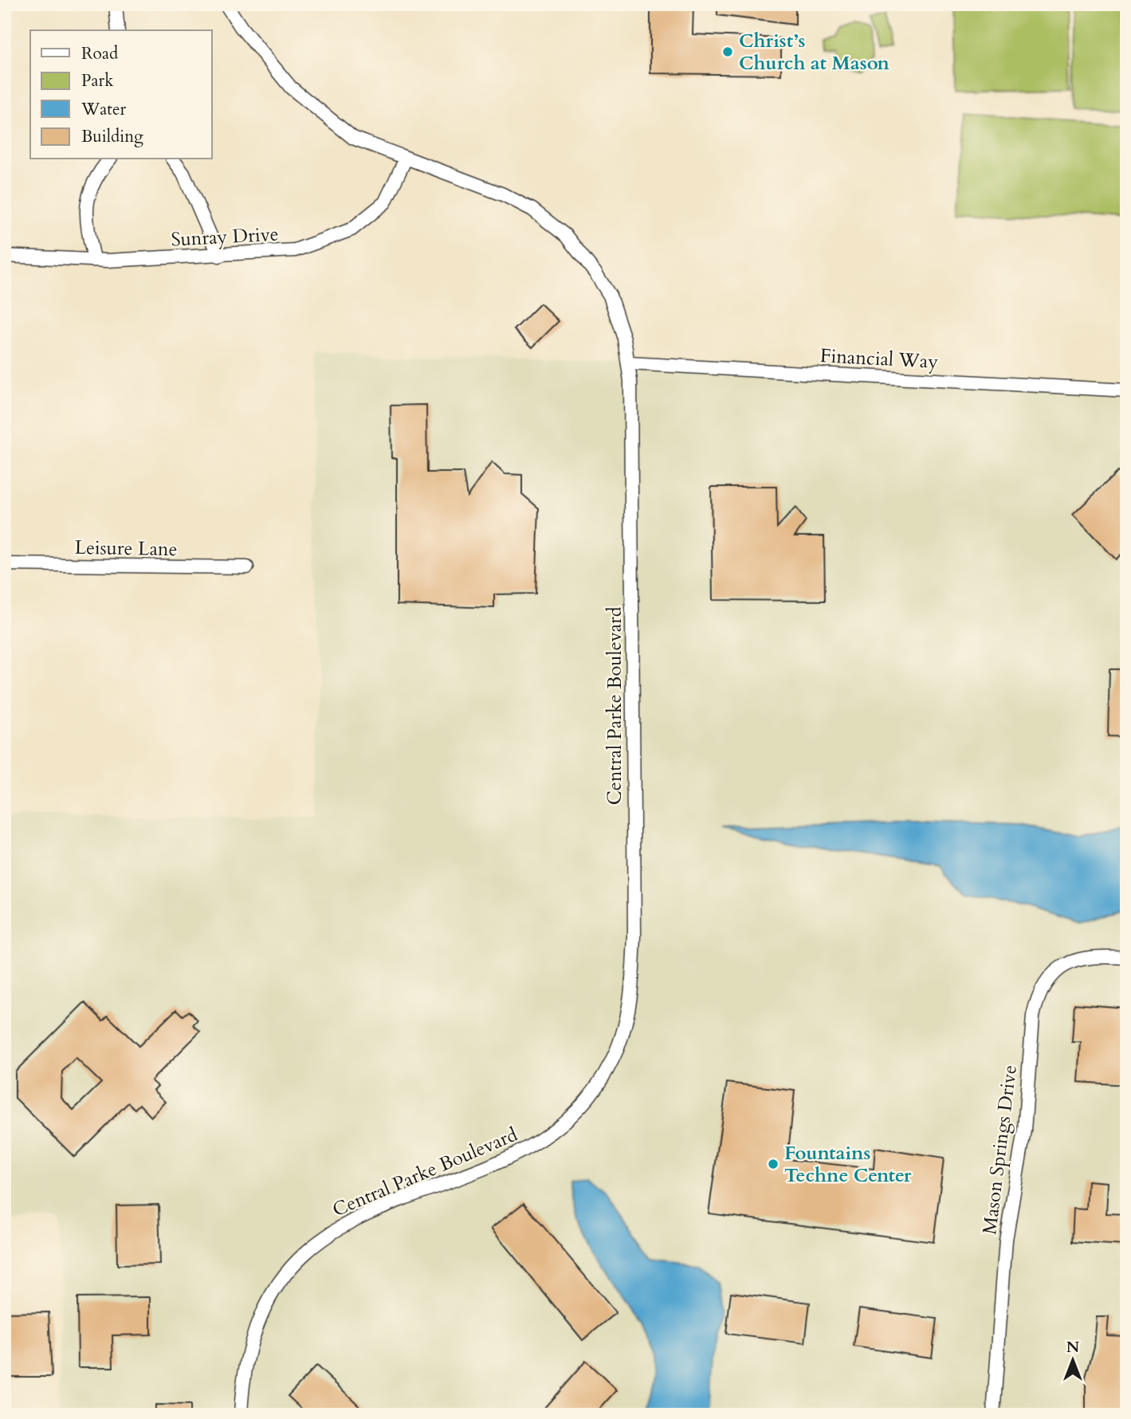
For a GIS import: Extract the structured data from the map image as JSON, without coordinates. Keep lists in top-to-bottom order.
{
  "streets": {
    "street": [
      "Sunray Drive",
      "Financial Way",
      "Leisure Lane",
      "Central Parke Boulevard",
      "Mason Springs Drive"
    ]
  },
  "crossings": [
    ["Sunray Drive", "Central Parke Boulevard"],
    ["Financial Way", "Central Parke Boulevard"]
  ],
  "places": ["Christ’s Church at Mason", "Fountains Techne Center"],
  "legend": [
    "Road",
    "Park",
    "Water",
    "Building"
  ],
  "north": "top"
}
